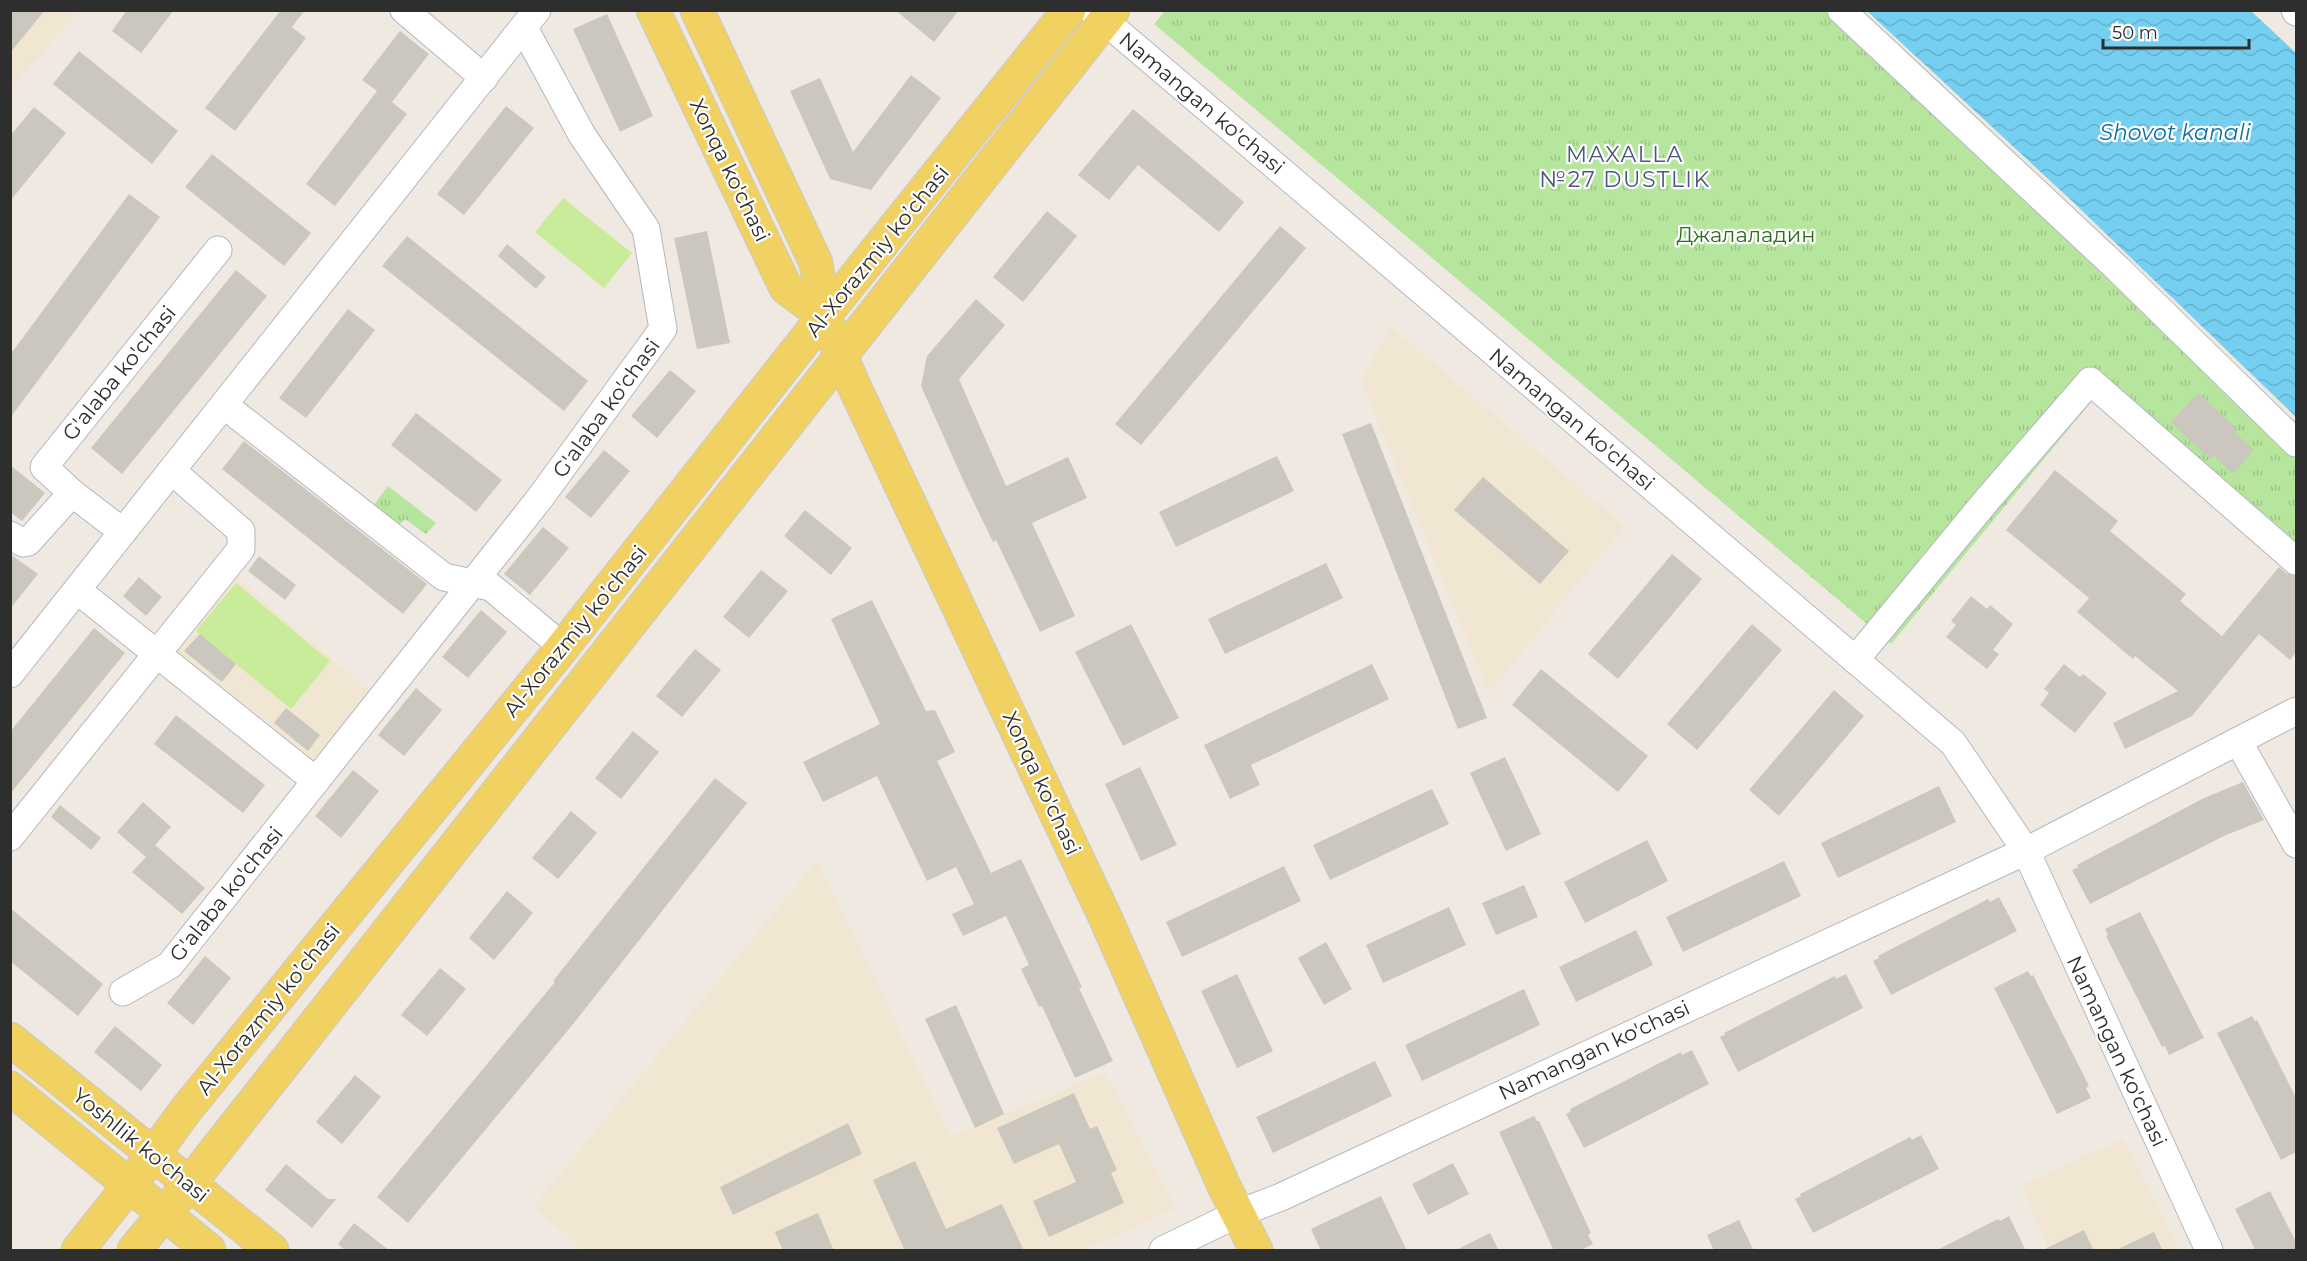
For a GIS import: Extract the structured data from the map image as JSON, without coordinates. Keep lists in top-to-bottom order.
{
  "streets": {
    "main road": ["Xonqa ko'chasi", "Al-Xorazmiy ko’chasi", "Yoshllik ko'chasi"],
    "street": ["Namangan ko'chasi", "G'alaba ko'chasi"]
  },
  "crossings": [
    ["Namangan ko'chasi", "Xonqa ko'chasi"],
    ["Namangan ko'chasi", "Al-Xorazmiy ko’chasi"],
    ["Xonqa ko'chasi", "Al-Xorazmiy ko’chasi"],
    ["Al-Xorazmiy ko’chasi", "Yoshllik ko'chasi"]
  ],
  "districts": ["MAXALLA №27 DUSTLIK"],
  "water": ["Shovot kanali"],
  "parks": ["Джалаладин"],
  "scale_bar": "50 m"
}
